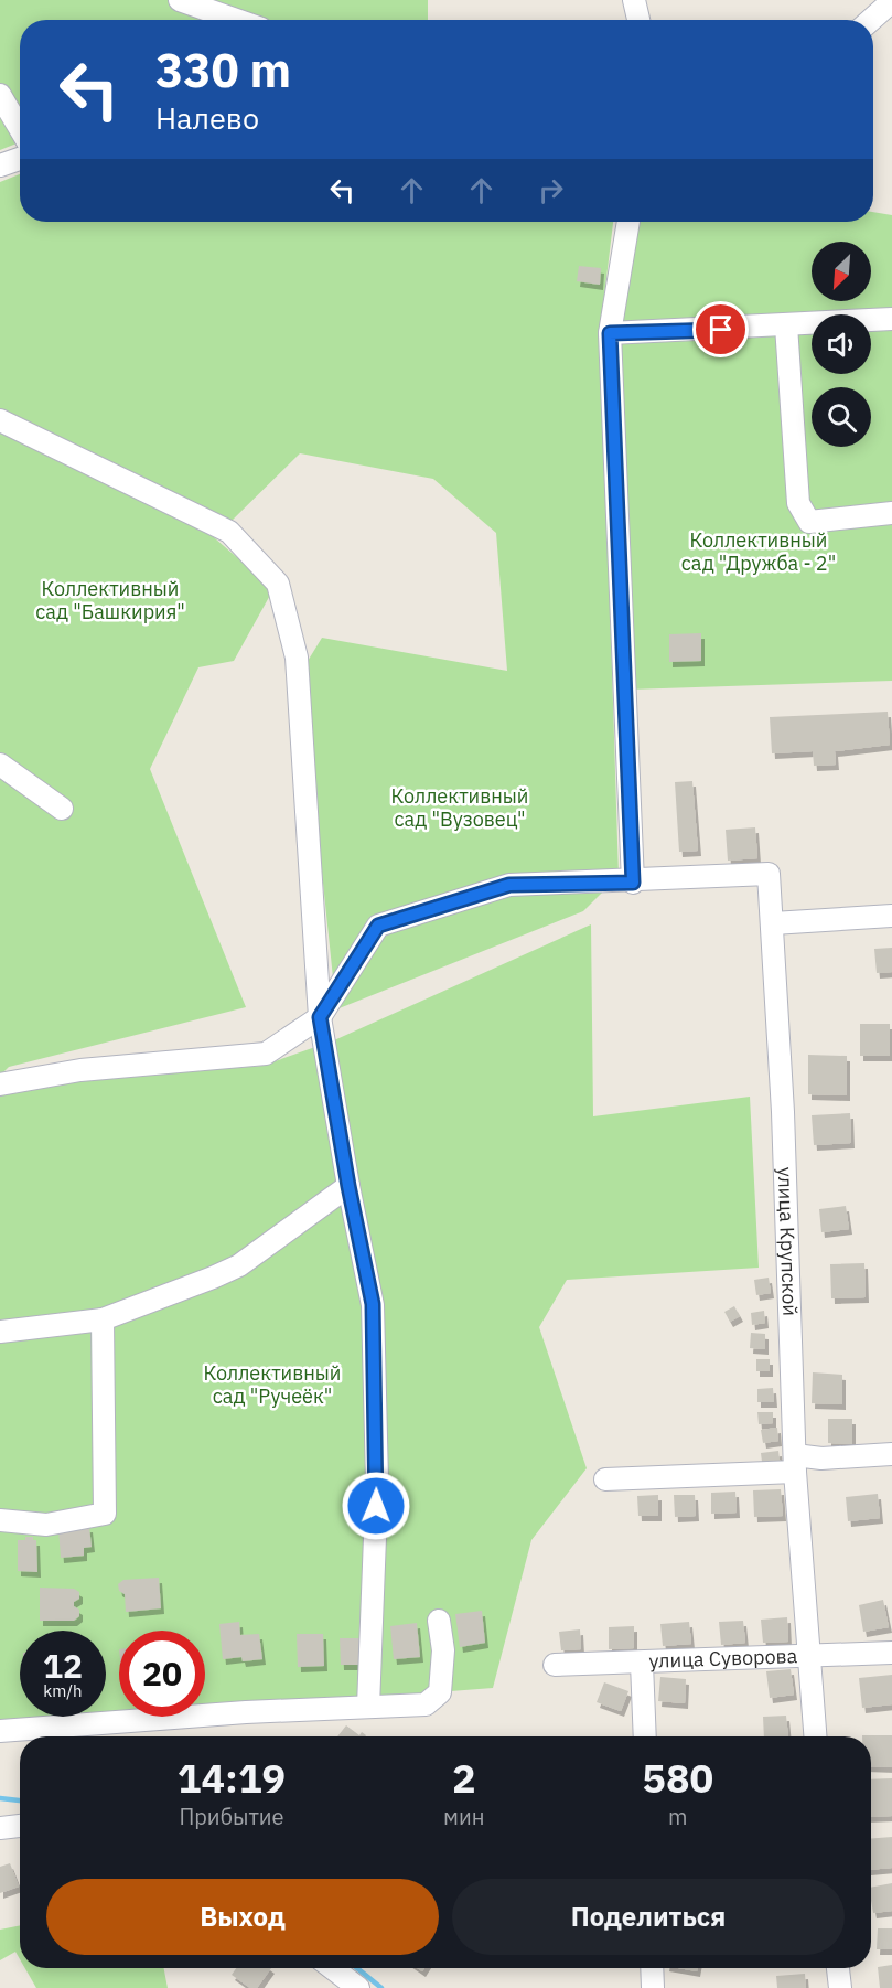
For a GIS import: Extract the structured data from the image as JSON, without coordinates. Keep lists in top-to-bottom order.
{
  "streets": {
    "street": ["улица Крупской", "улица Суворова"]
  },
  "crossings": [
    ["улица Крупской", "улица Суворова"]
  ],
  "parks": [
    "Коллективный сад \"Дружба - 2\"",
    "Коллективный сад \"Башкирия\"",
    "Коллективный сад \"Вузовец\"",
    "Коллективный сад \"Ручеёк\""
  ],
  "north": "bottom left",
  "page": {
    "turn": ["330 m", "Налево"],
    "speed": "12 km/h",
    "limit": "20",
    "eta": [
      "14:19",
      "Прибытие",
      "2",
      "мин",
      "580",
      "m"
    ],
    "buttons": ["Выход", "Поделиться"]
  }
}
